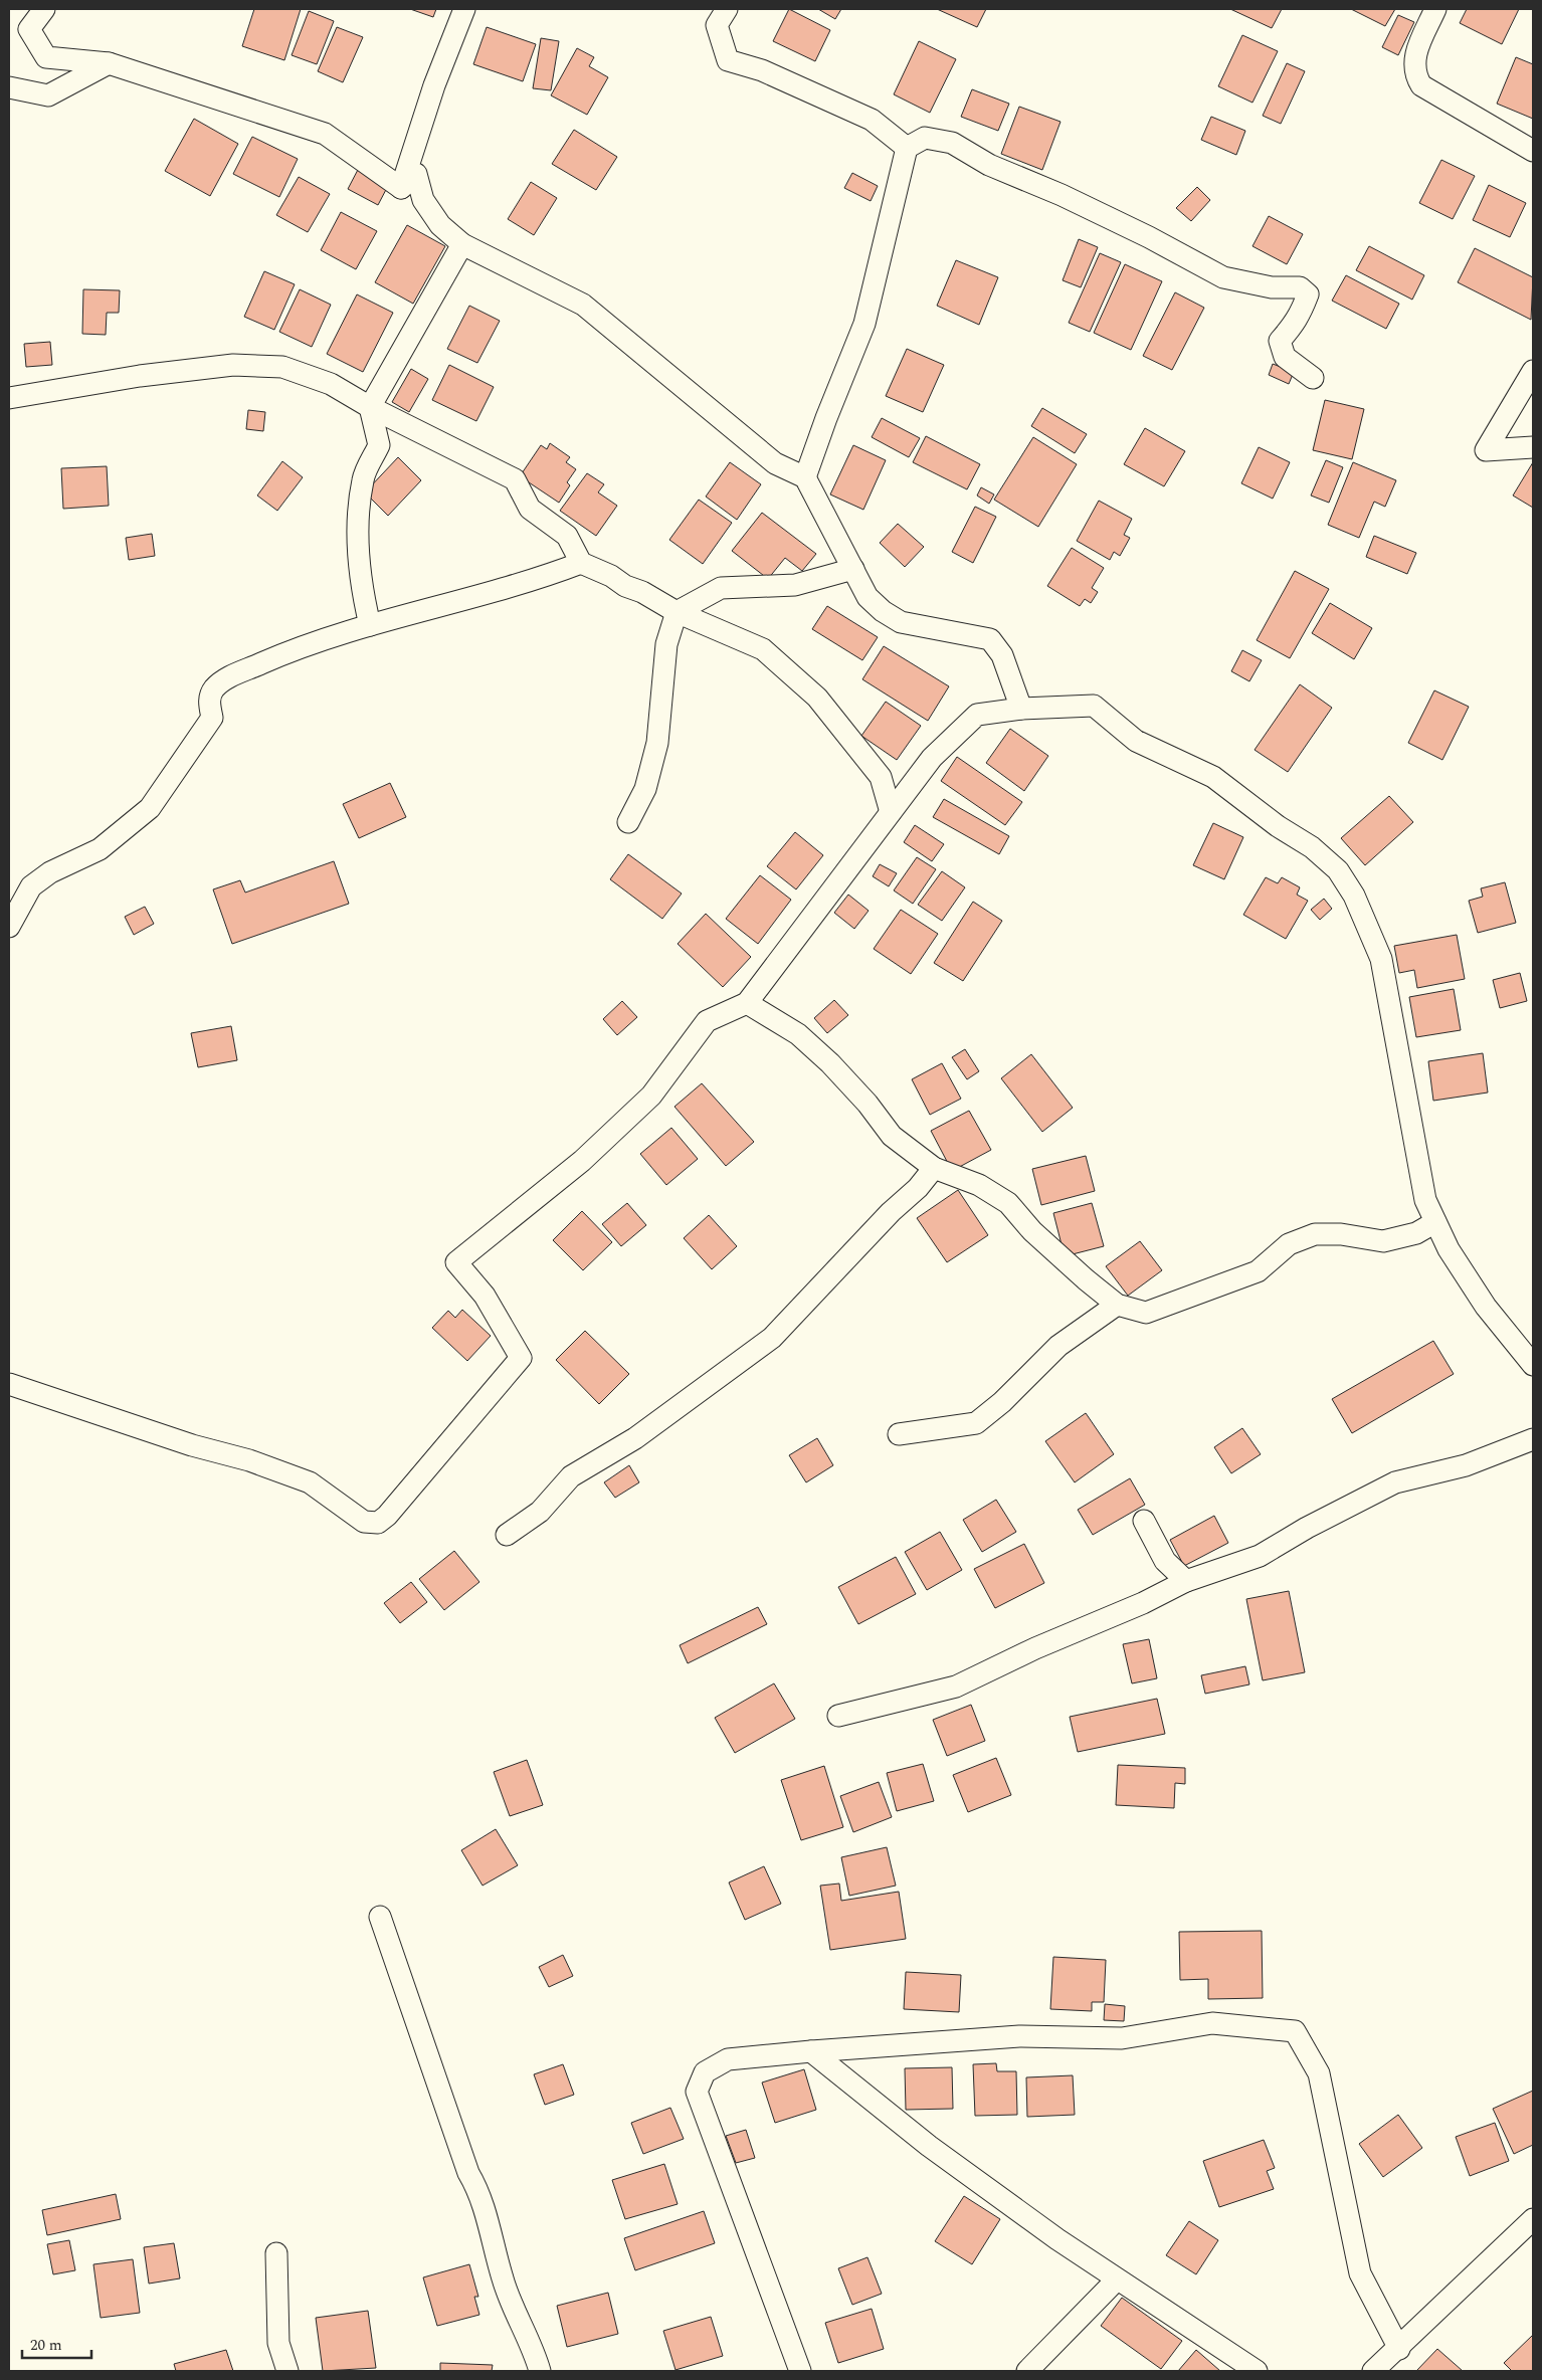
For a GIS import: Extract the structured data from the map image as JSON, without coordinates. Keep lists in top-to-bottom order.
{
  "scale_bar": "20 m"
}
